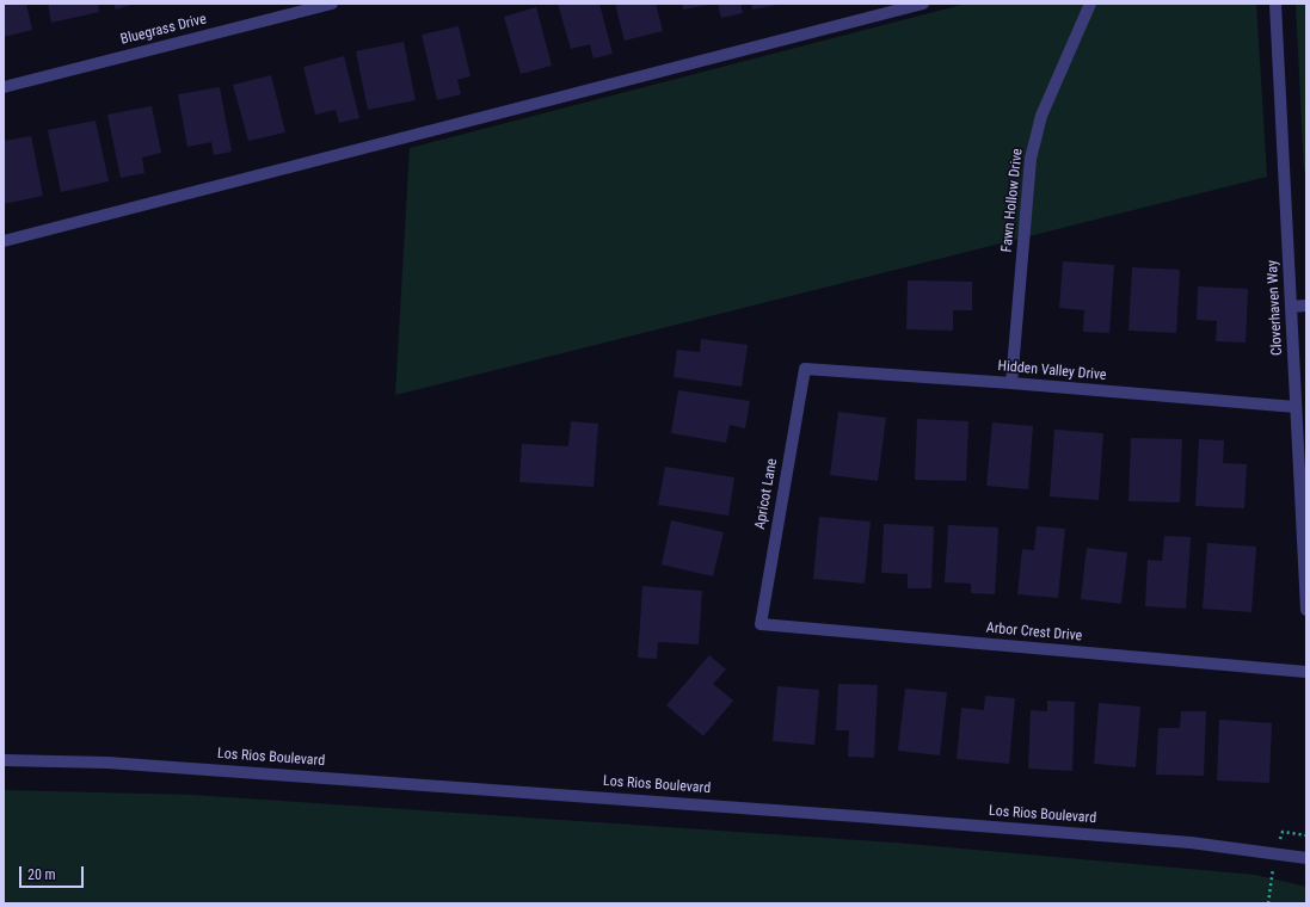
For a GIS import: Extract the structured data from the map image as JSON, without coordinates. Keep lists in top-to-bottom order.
{
  "streets": {
    "street": [
      "Bluegrass Drive",
      "Fawn Hollow Drive",
      "Cloverhaven Way",
      "Hidden Valley Drive",
      "Apricot Lane",
      "Arbor Crest Drive",
      "Los Rios Boulevard"
    ]
  },
  "crossings": [
    ["Fawn Hollow Drive", "Hidden Valley Drive"],
    ["Cloverhaven Way", "Hidden Valley Drive"],
    ["Hidden Valley Drive", "Apricot Lane"],
    ["Apricot Lane", "Arbor Crest Drive"]
  ],
  "scale_bar": "20 m"
}
